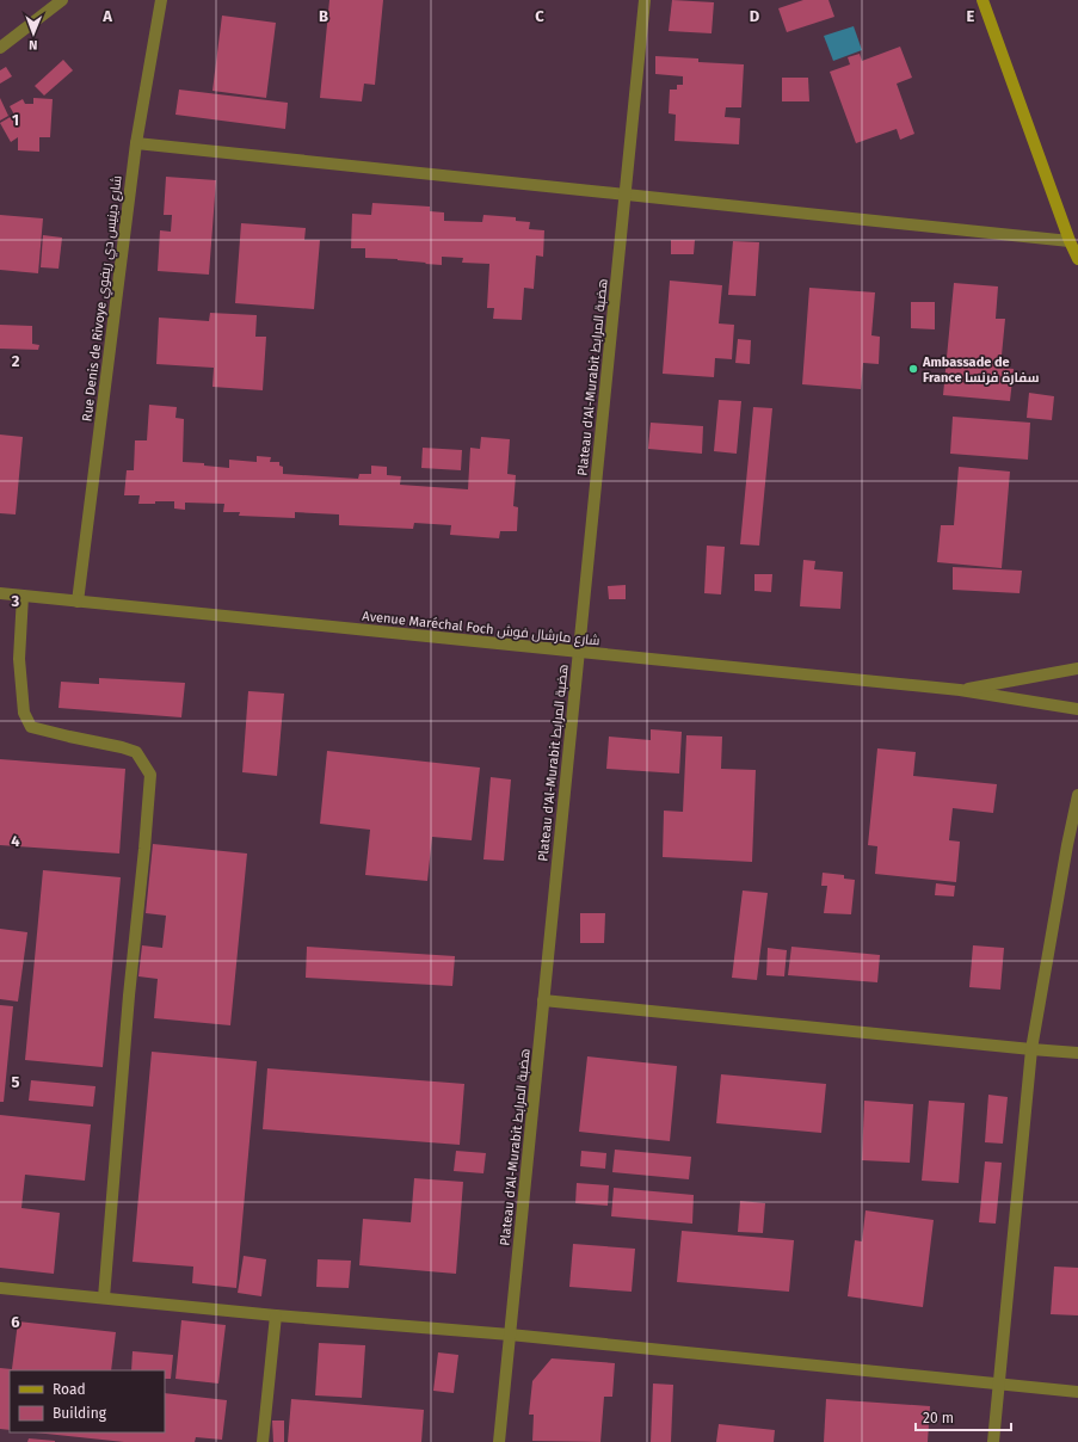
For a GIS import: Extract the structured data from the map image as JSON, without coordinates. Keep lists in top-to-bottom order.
{
  "streets": {
    "street": ["Rue Denis de Rivoye شارع دينيس دي ريفوي", "Plateau d'Al-Murabit هضبة المرابط", "Avenue Maréchal Foch شارع مارشال فوش"]
  },
  "crossings": [
    ["Rue Denis de Rivoye شارع دينيس دي ريفوي", "Avenue Maréchal Foch شارع مارشال فوش"],
    ["Plateau d'Al-Murabit هضبة المرابط", "Avenue Maréchal Foch شارع مارشال فوش"]
  ],
  "places": ["Ambassade de France سفارة فرنسا"],
  "legend": ["Road", "Building"],
  "scale_bar": "20 m",
  "north": "bottom",
  "grid": {
    "columns": [
      "A",
      "B",
      "C",
      "D",
      "E"
    ],
    "rows": [
      "1",
      "2",
      "3",
      "4",
      "5",
      "6"
    ]
  }
}
